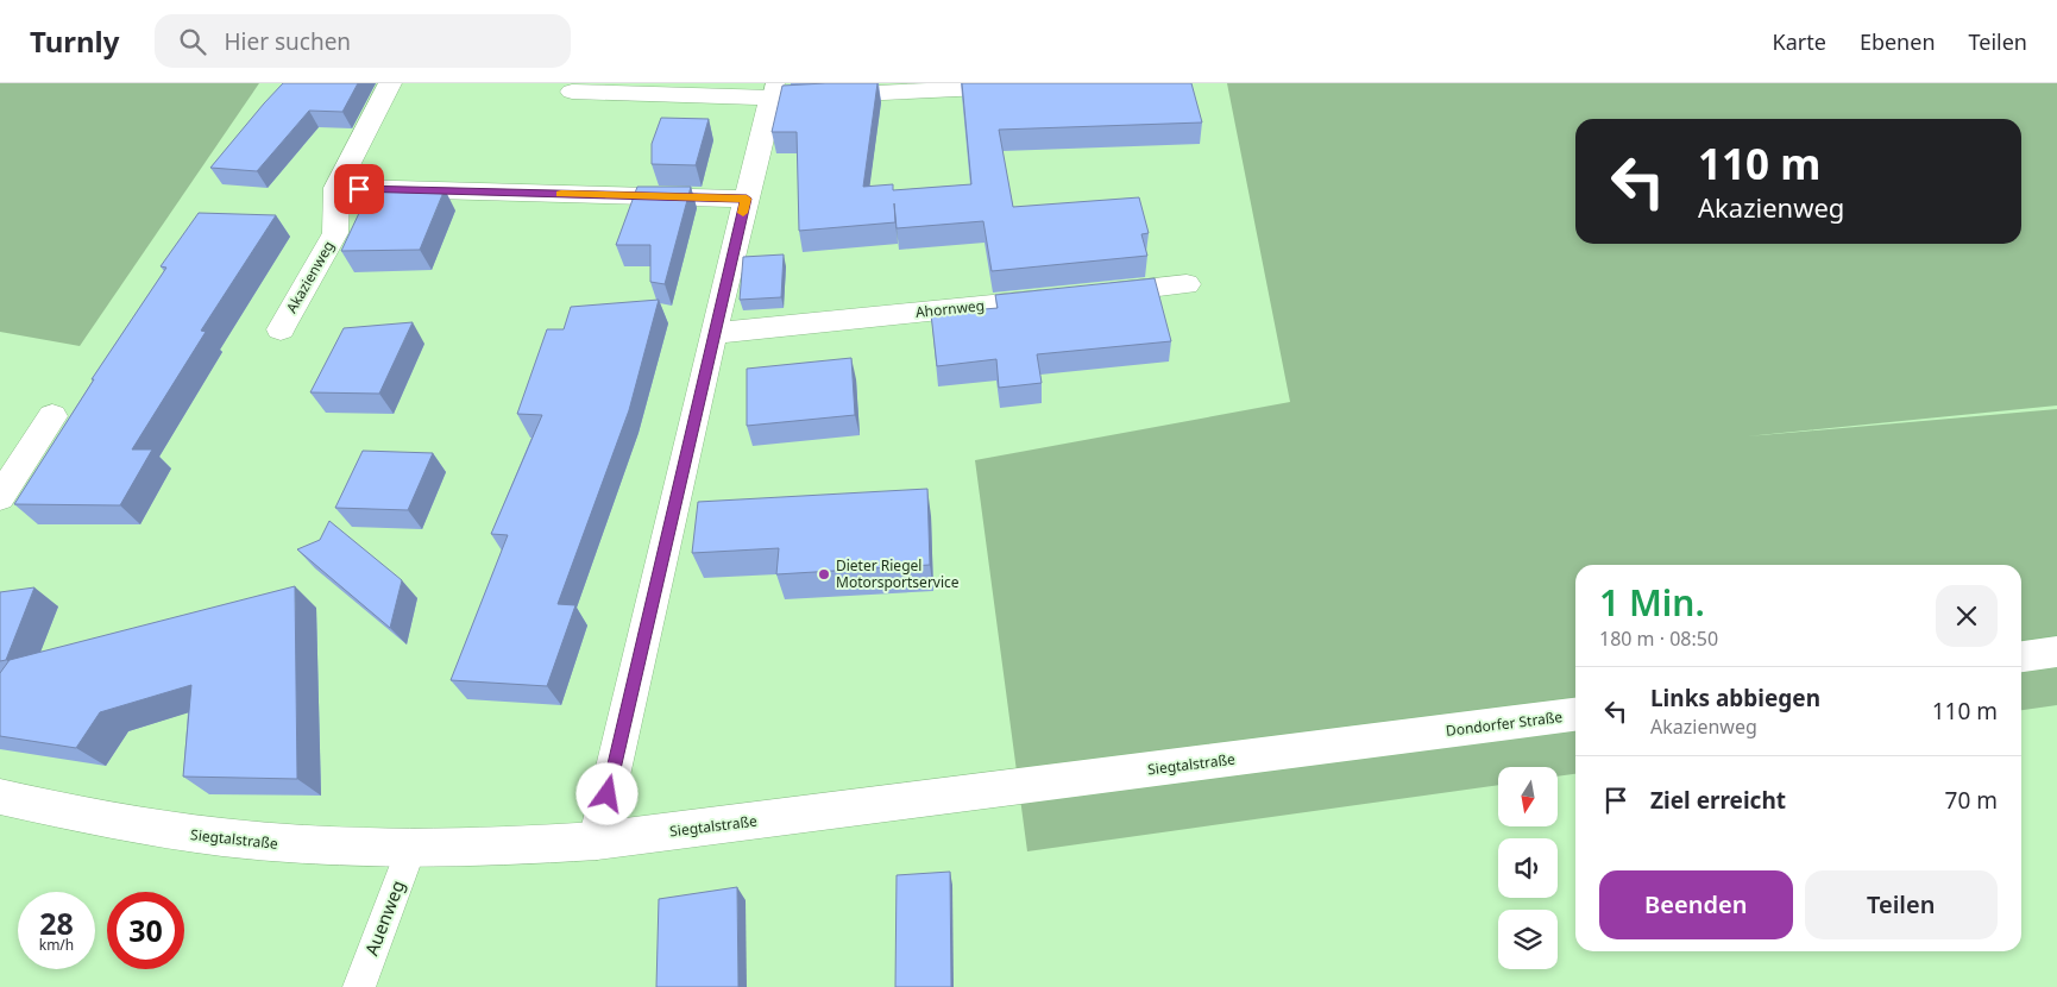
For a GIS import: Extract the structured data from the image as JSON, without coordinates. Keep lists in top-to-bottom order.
{
  "streets": {
    "street": [
      "Akazienweg",
      "Ahornweg",
      "Dondorfer Straße",
      "Siegtalstraße"
    ],
    "lane": ["Auenweg"]
  },
  "crossings": [
    ["Dondorfer Straße", "Siegtalstraße"],
    ["Siegtalstraße", "Auenweg"]
  ],
  "places": ["Dieter Riegel Motorsportservice"],
  "north": "bottom",
  "page": {
    "header": "Turnly",
    "search": "Hier suchen",
    "nav": ["Karte", "Ebenen", "Teilen"],
    "turn": ["110 m", "Akazienweg"],
    "heading": ["1 Min.", "180 m · 08:50"],
    "list": [
      {
        "name": "Links abbiegen",
        "note": "Akazienweg",
        "value": "110 m"
      },
      {
        "name": "Ziel erreicht",
        "value": "70 m"
      }
    ],
    "buttons": ["Beenden", "Teilen"],
    "speed": "28 km/h",
    "limit": "30"
  }
}
